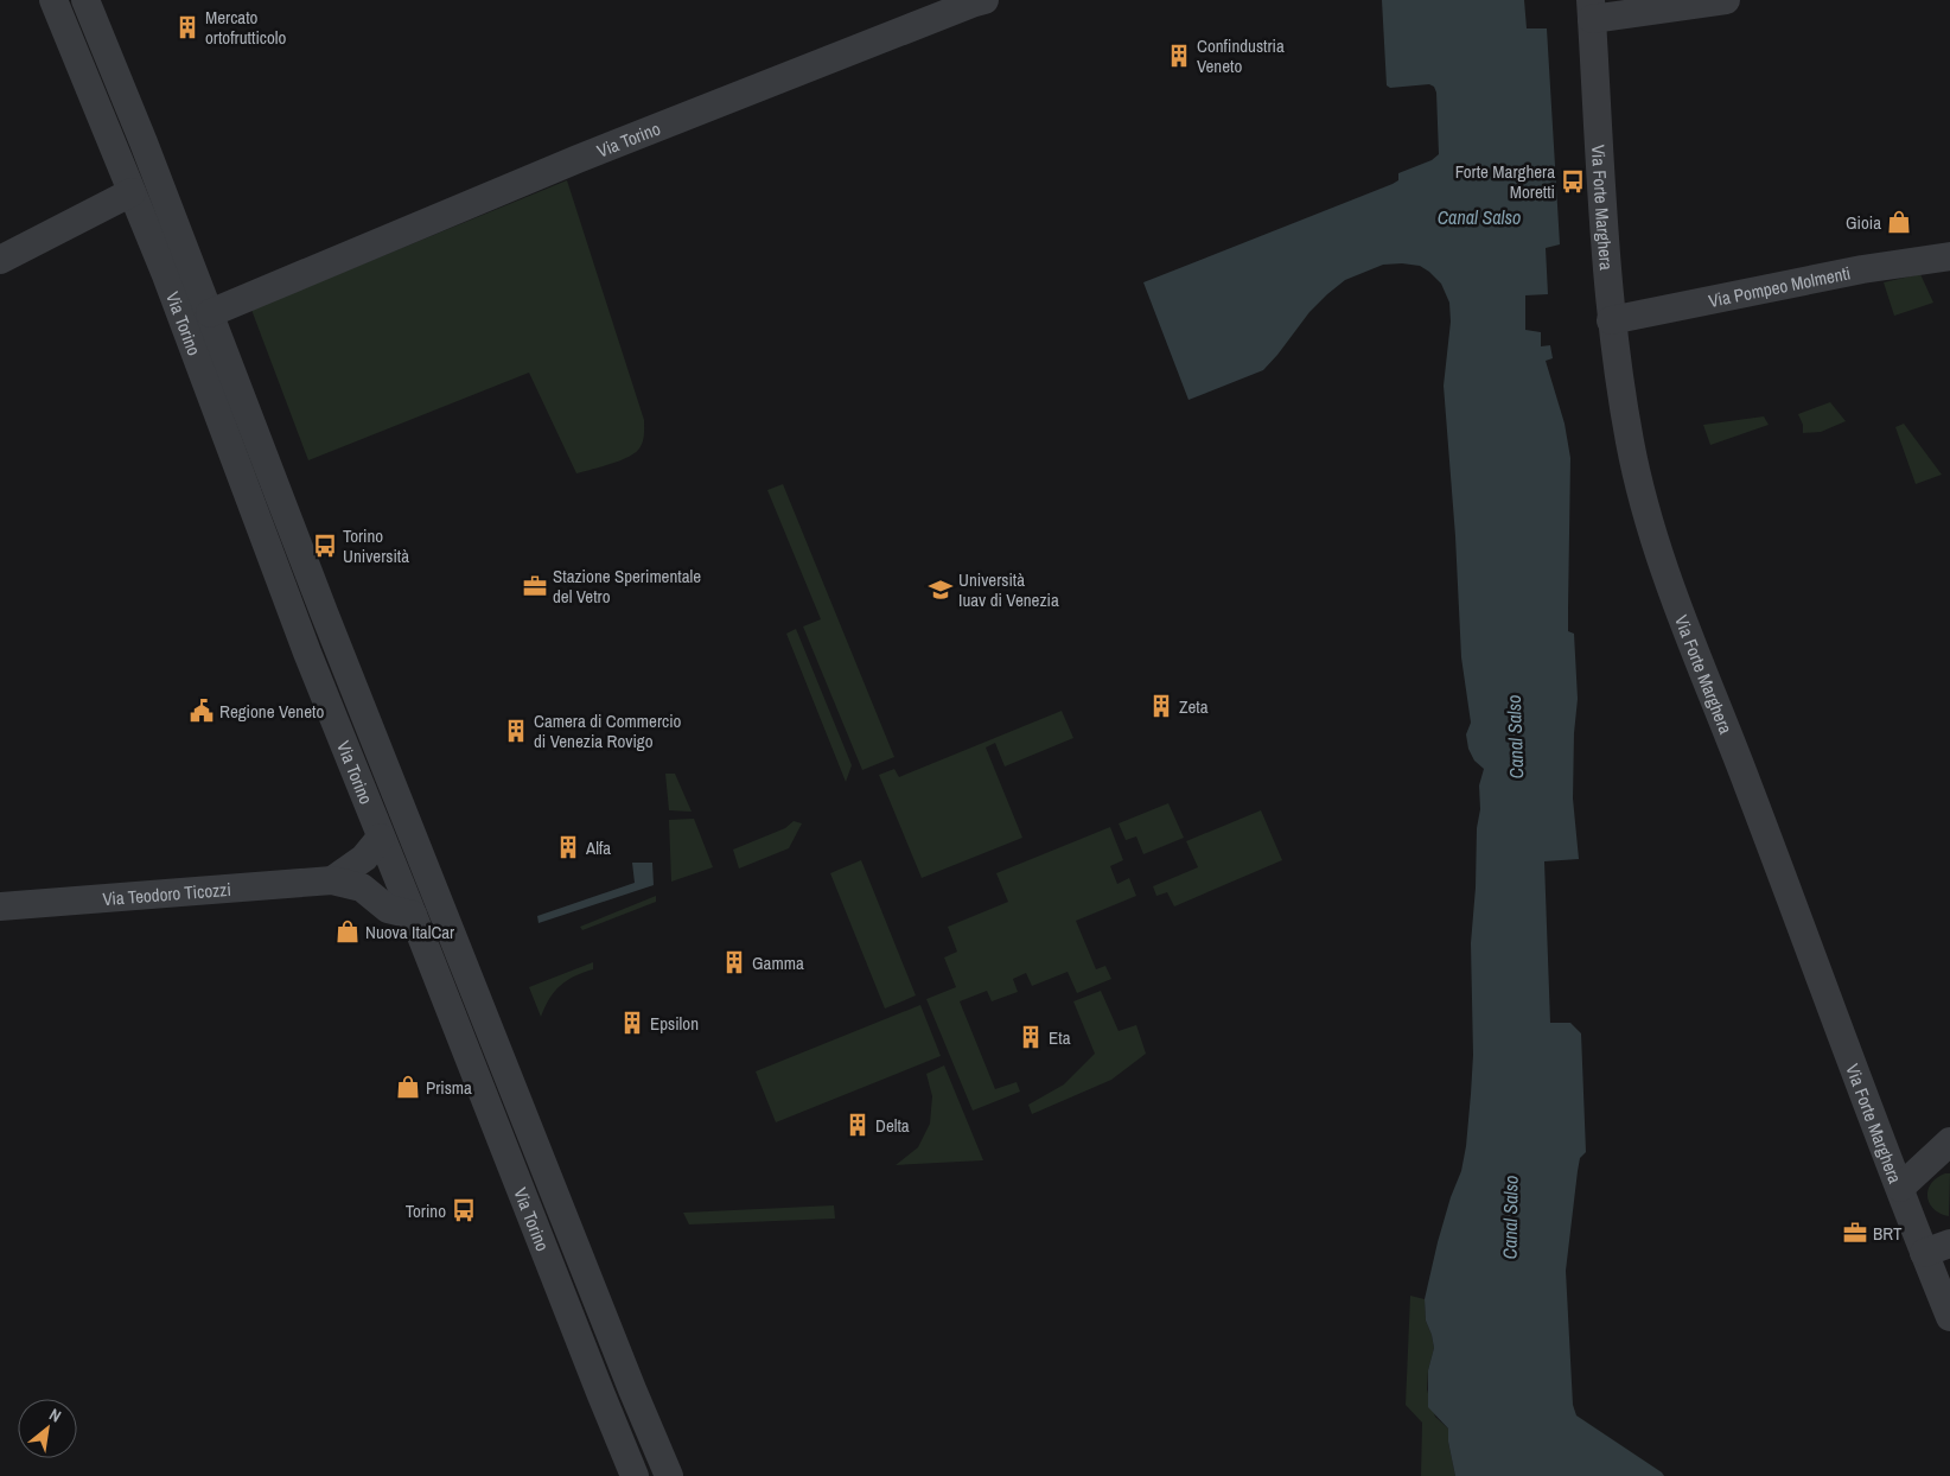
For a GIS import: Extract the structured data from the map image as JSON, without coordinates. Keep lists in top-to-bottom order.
{
  "streets": {
    "street": [
      "Via Torino",
      "Via Forte Marghera",
      "Via Pompeo Molmenti",
      "Via Teodoro Ticozzi"
    ]
  },
  "crossings": [
    ["Via Torino", "Via Teodoro Ticozzi"],
    ["Via Forte Marghera", "Via Pompeo Molmenti"]
  ],
  "water": ["Canal Salso"],
  "places": {
    "building": [
      "Mercato ortofrutticolo",
      "Confindustria Veneto",
      "Zeta",
      "Camera di Commercio di Venezia Rovigo",
      "Alfa",
      "Gamma",
      "Epsilon",
      "Eta",
      "Delta"
    ],
    "bus stop": ["Forte Marghera Moretti", "Torino Università", "Torino"],
    "shop": ["Gioia", "Nuova ItalCar", "Prisma"],
    "office": ["Stazione Sperimentale del Vetro", "BRT"],
    "school or university": ["Università Iuav di Venezia"],
    "public building": ["Regione Veneto"]
  },
  "north": "top right"
}
